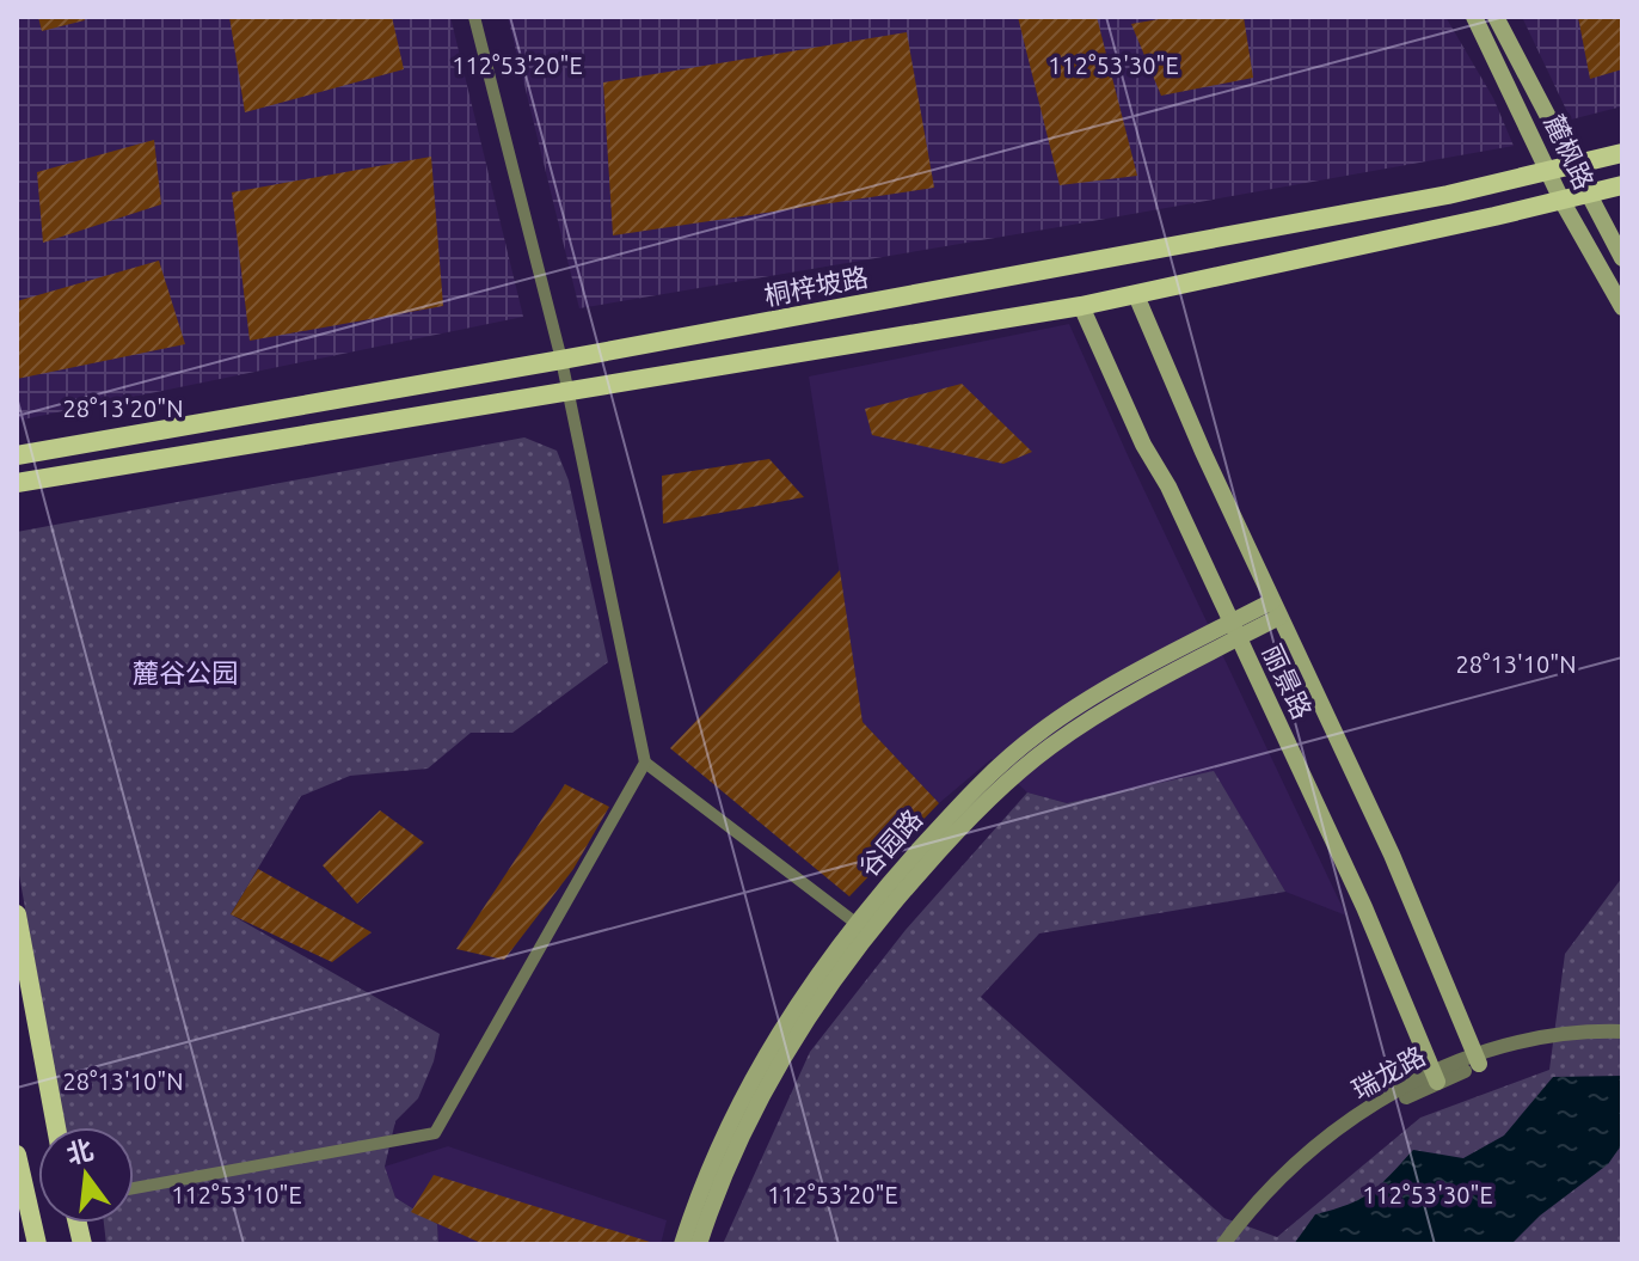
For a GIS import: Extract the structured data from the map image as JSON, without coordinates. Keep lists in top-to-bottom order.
{
  "streets": {
    "main road": [
      "麓枫路",
      "桐梓坡路",
      "丽景路",
      "谷园路"
    ],
    "street": ["瑞龙路"]
  },
  "crossings": [
    ["麓枫路", "桐梓坡路"],
    ["丽景路", "谷园路"],
    ["丽景路", "瑞龙路"]
  ],
  "parks": ["麓谷公园"],
  "north": "top",
  "coordinates": [
    "112°53'20\"E",
    "112°53'30\"E",
    "28°13'20\"N",
    "28°13'10\"N",
    "112°53'10\"E"
  ]
}
